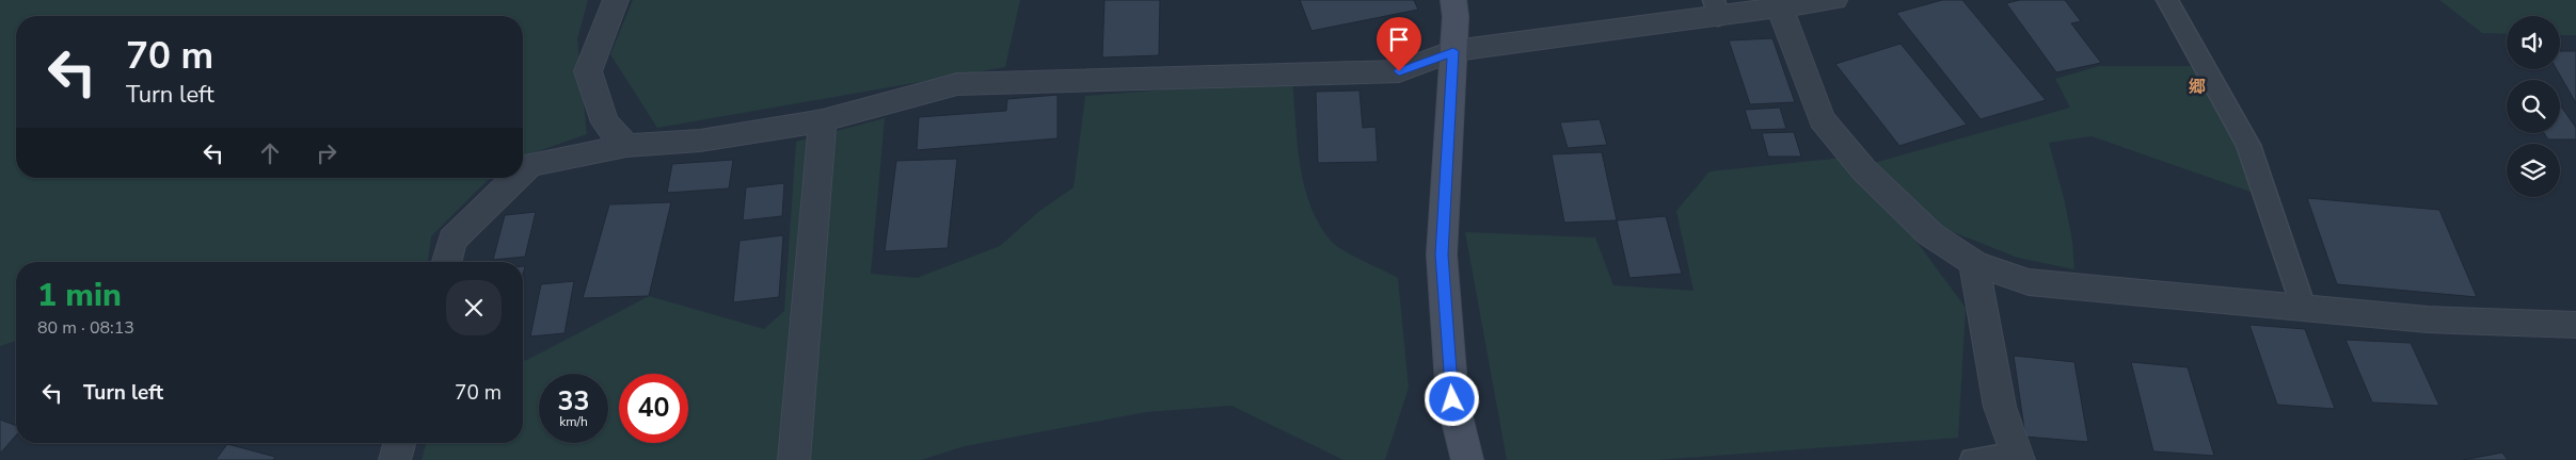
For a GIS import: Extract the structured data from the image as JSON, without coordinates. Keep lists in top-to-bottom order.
{
  "districts": ["郷"],
  "page": {
    "turn": ["70 m", "Turn left"],
    "heading": ["1 min", "80 m · 08:13"],
    "list": [
      {
        "name": "Turn left",
        "value": "70 m"
      }
    ],
    "speed": "33 km/h",
    "limit": "40"
  }
}
